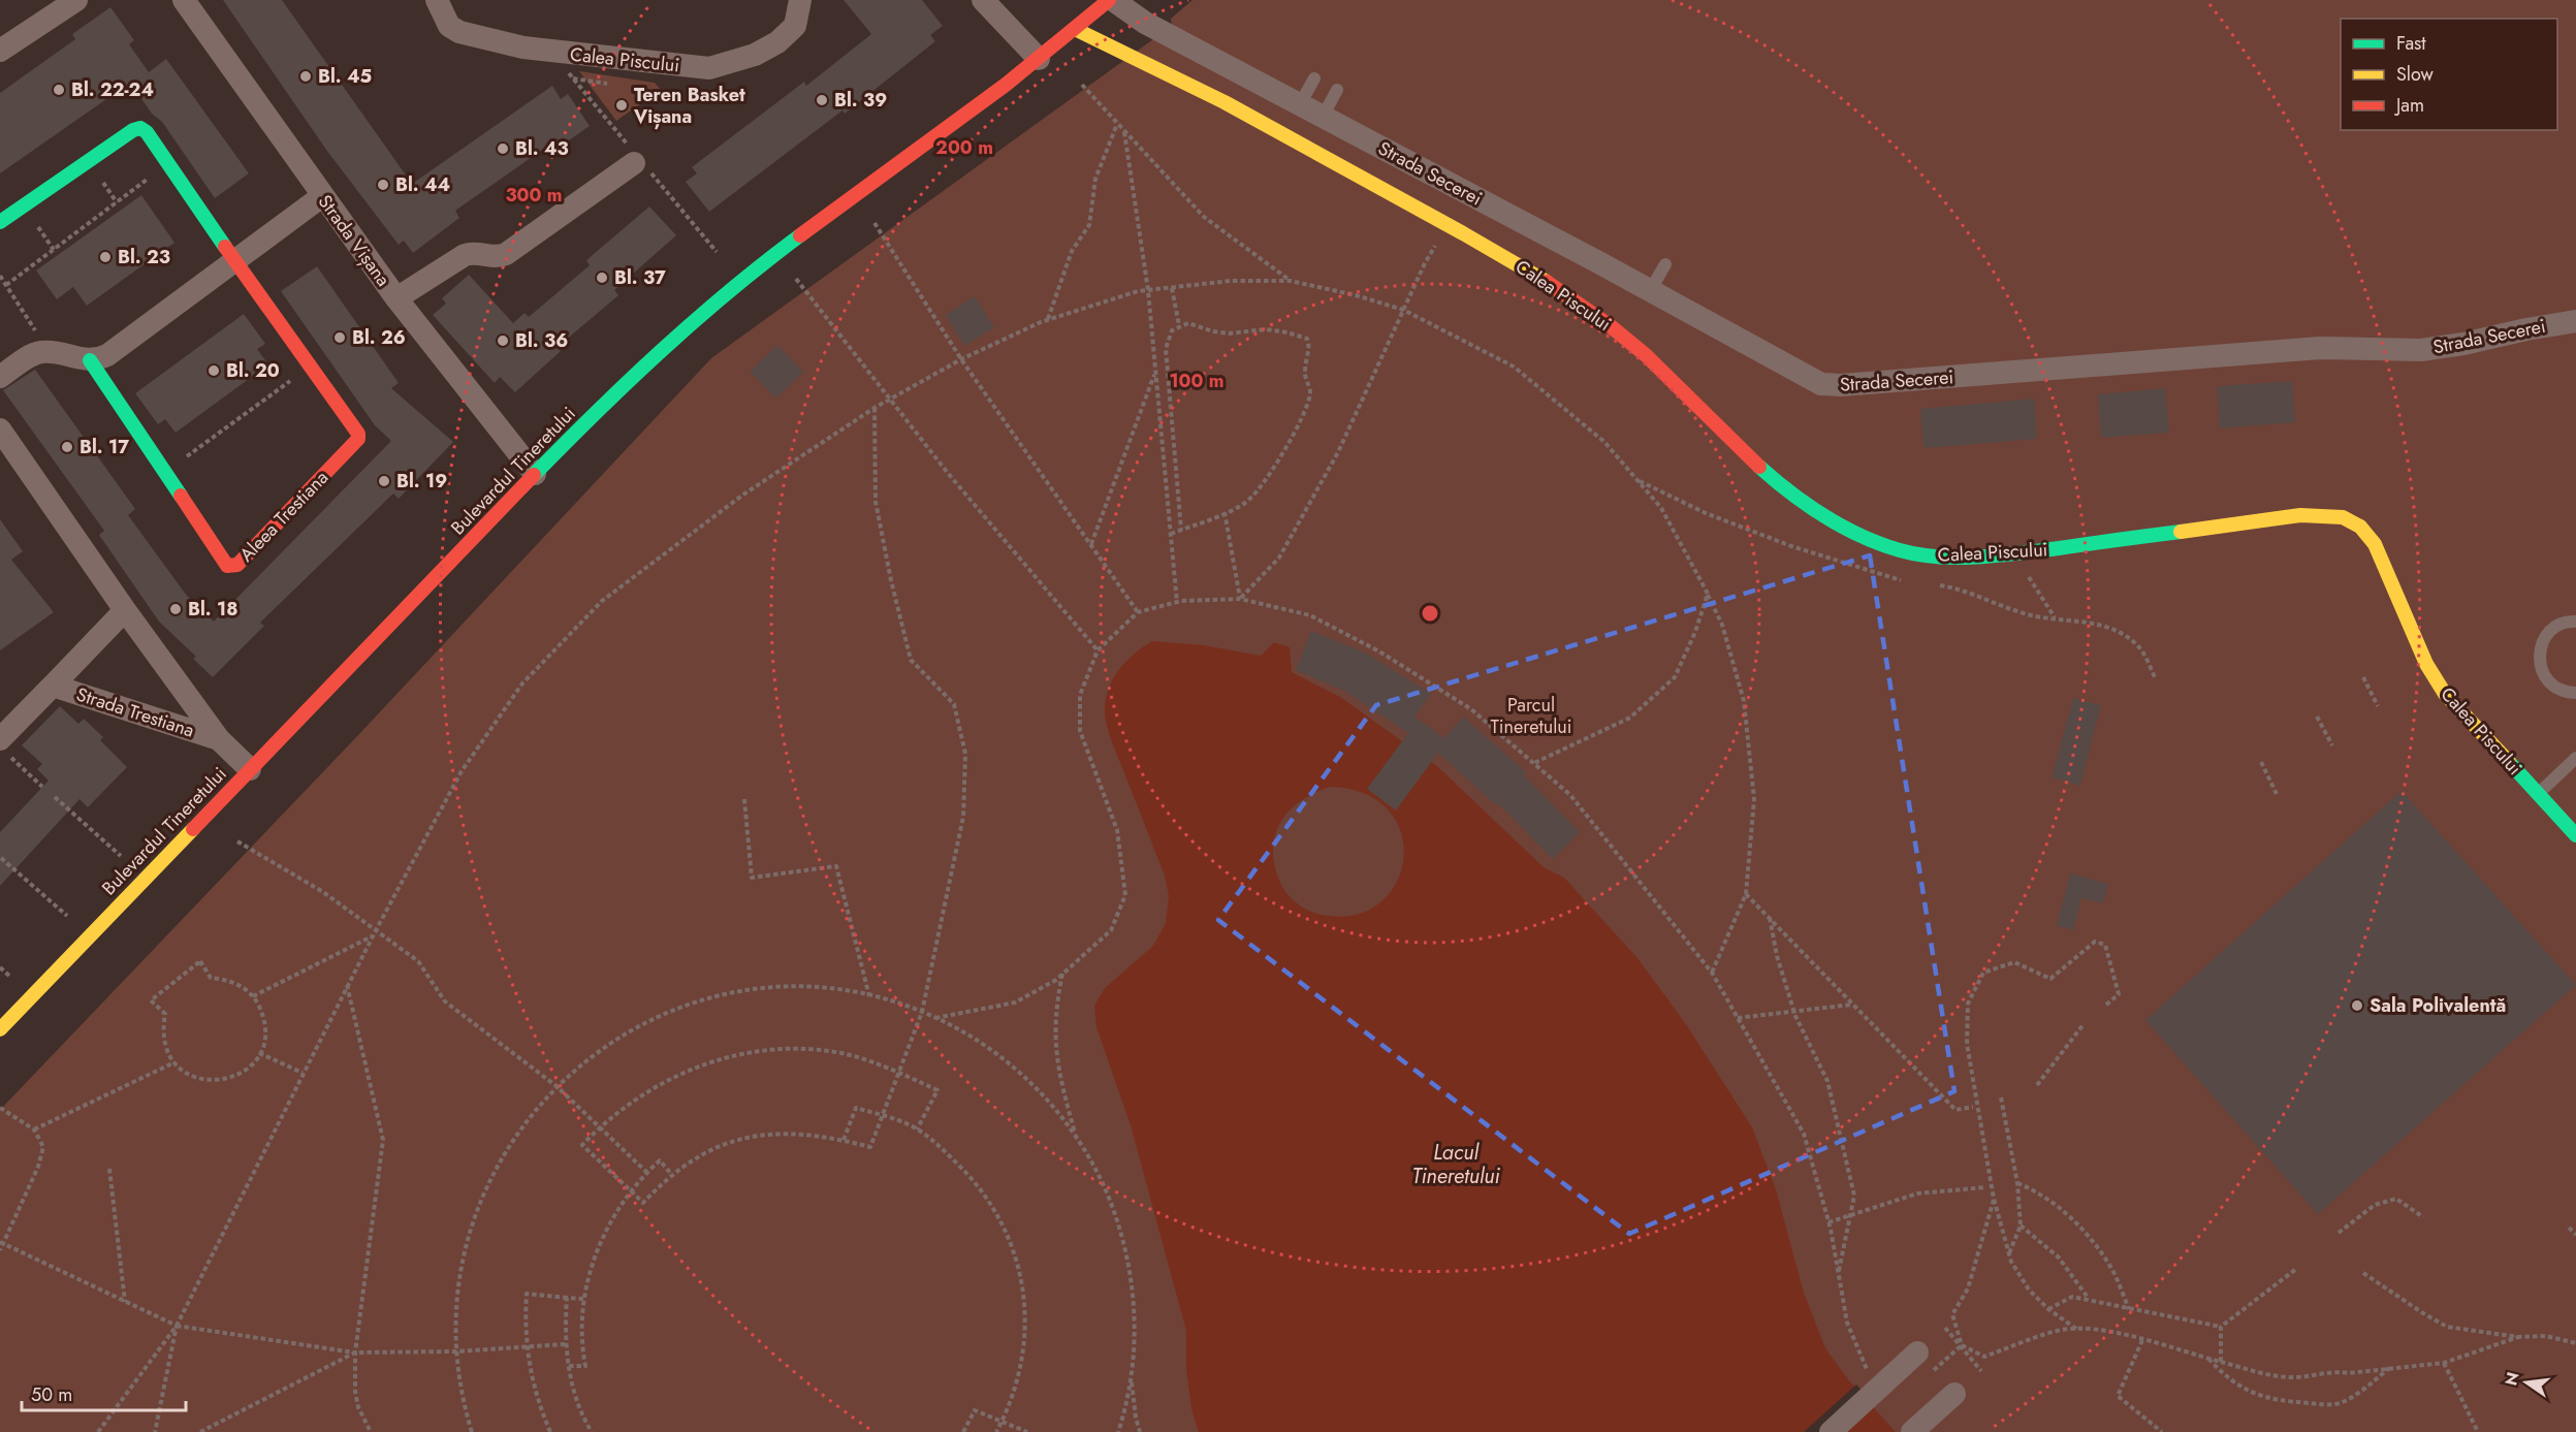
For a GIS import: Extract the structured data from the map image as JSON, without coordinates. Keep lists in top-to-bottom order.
{
  "streets": {
    "street": [
      "Calea Piscului",
      "Strada Secerei",
      "Strada Vișana",
      "Bulevardul Tineretului",
      "Aleea Trestiana",
      "Strada Trestiana"
    ]
  },
  "crossings": [
    ["Calea Piscului", "Bulevardul Tineretului"],
    ["Strada Secerei", "Bulevardul Tineretului"],
    ["Strada Vișana", "Bulevardul Tineretului"]
  ],
  "water": ["Lacul Tineretului"],
  "parks": ["Parcul Tineretului"],
  "places": [
    "Bl. 45",
    "Bl. 22-24",
    "Bl. 39",
    "Teren Basket Vișana",
    "Bl. 43",
    "Bl. 44",
    "Bl. 23",
    "Bl. 37",
    "Bl. 26",
    "Bl. 36",
    "Bl. 20",
    "Bl. 17",
    "Bl. 19",
    "Bl. 18",
    "Sala Polivalentă"
  ],
  "legend": ["Fast", "Slow", "Jam"],
  "scale_bar": "50 m",
  "north": "left",
  "rings": ["200 m", "300 m", "100 m"]
}
